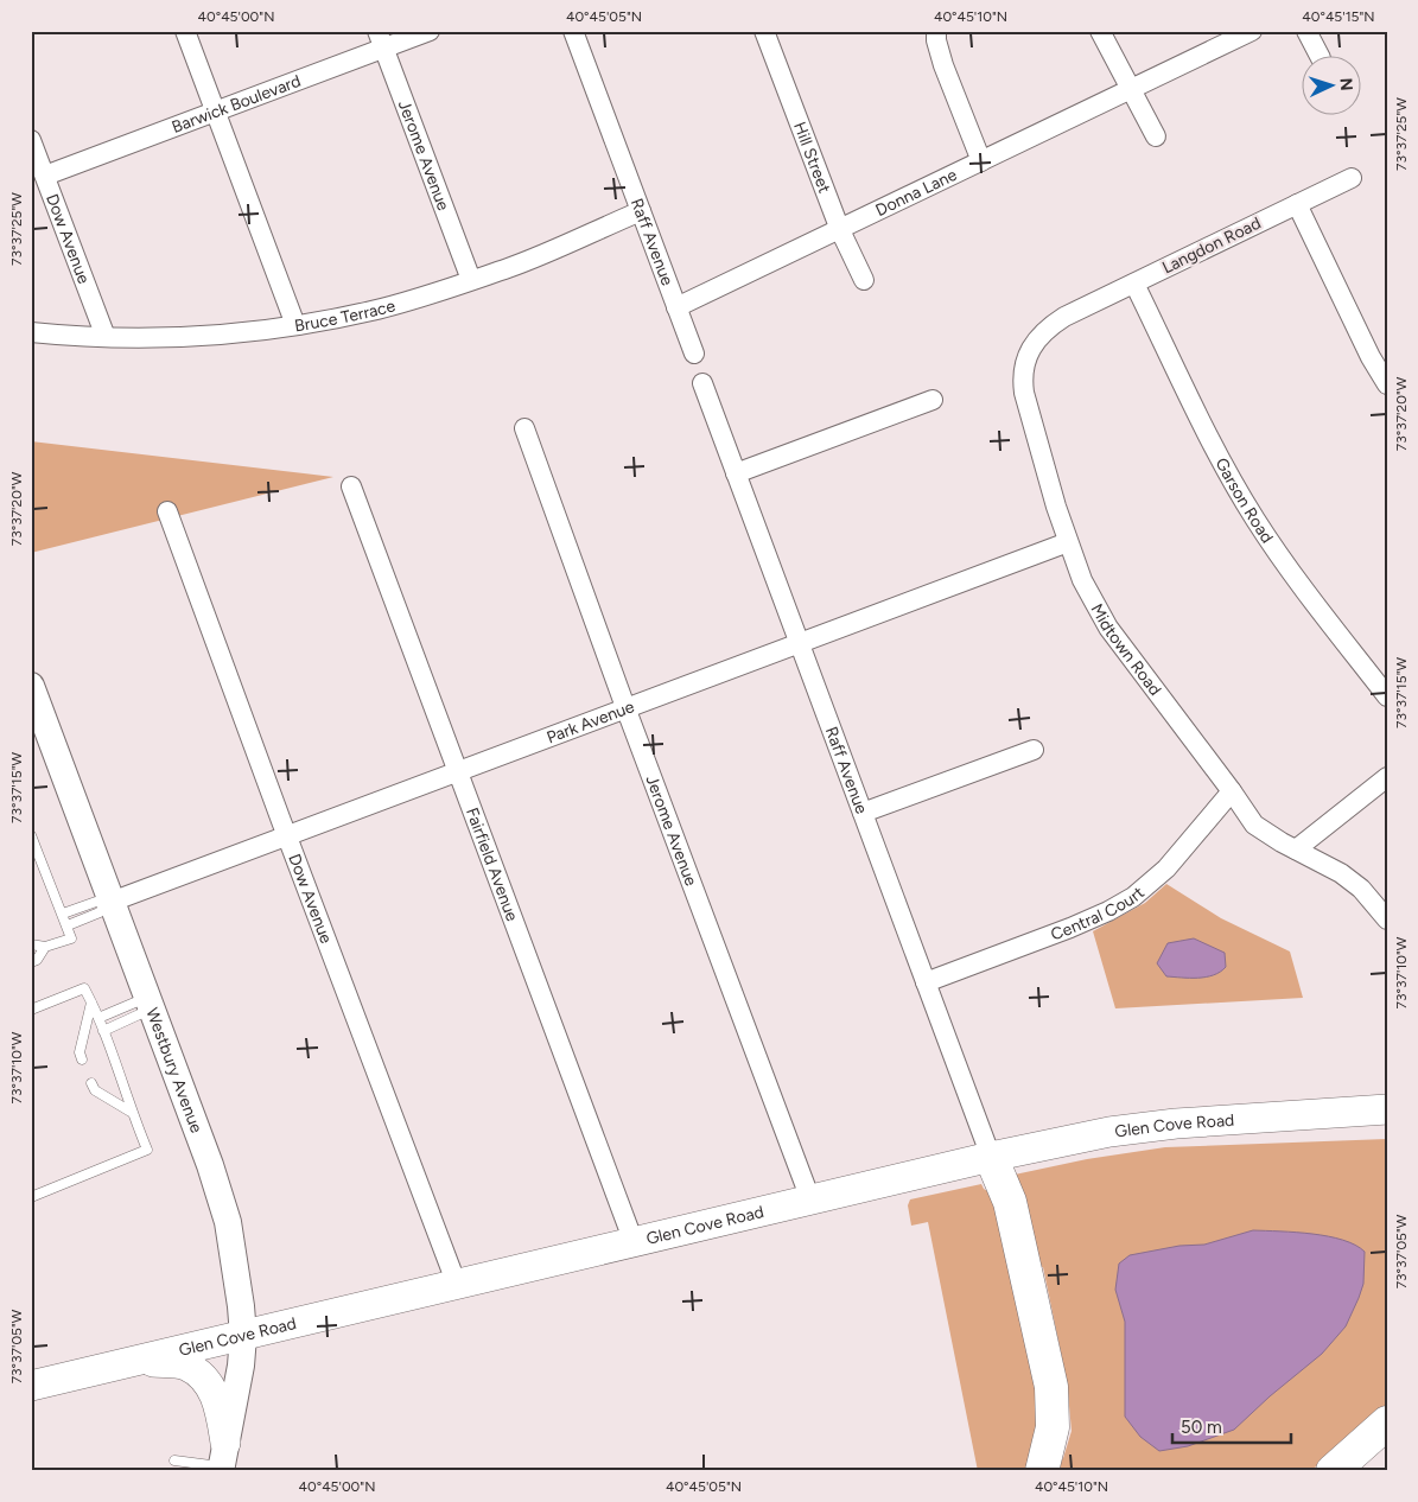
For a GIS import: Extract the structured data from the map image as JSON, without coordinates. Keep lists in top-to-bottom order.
{
  "streets": {
    "main road": ["Westbury Avenue", "Glen Cove Road"],
    "street": [
      "Barwick Boulevard",
      "Jerome Avenue",
      "Hill Street",
      "Donna Lane",
      "Dow Avenue",
      "Raff Avenue",
      "Langdon Road",
      "Bruce Terrace",
      "Garson Road",
      "Midtown Road",
      "Park Avenue",
      "Fairfield Avenue",
      "Central Court"
    ]
  },
  "crossings": [
    ["Barwick Boulevard", "Jerome Avenue"],
    ["Barwick Boulevard", "Dow Avenue"],
    ["Jerome Avenue", "Bruce Terrace"],
    ["Jerome Avenue", "Park Avenue"],
    ["Jerome Avenue", "Glen Cove Road"],
    ["Hill Street", "Donna Lane"],
    ["Donna Lane", "Raff Avenue"],
    ["Dow Avenue", "Bruce Terrace"],
    ["Dow Avenue", "Park Avenue"],
    ["Dow Avenue", "Glen Cove Road"],
    ["Raff Avenue", "Bruce Terrace"],
    ["Raff Avenue", "Park Avenue"],
    ["Raff Avenue", "Central Court"],
    ["Raff Avenue", "Glen Cove Road"],
    ["Langdon Road", "Garson Road"],
    ["Langdon Road", "Midtown Road"],
    ["Midtown Road", "Park Avenue"],
    ["Midtown Road", "Central Court"],
    ["Park Avenue", "Fairfield Avenue"],
    ["Park Avenue", "Westbury Avenue"],
    ["Fairfield Avenue", "Glen Cove Road"],
    ["Westbury Avenue", "Glen Cove Road"]
  ],
  "scale_bar": "50 m",
  "north": "right",
  "coordinates": [
    "40°45'00\"N",
    "40°45'05\"N",
    "40°45'10\"N",
    "40°45'15\"N",
    "73°37'25\"W",
    "73°37'20\"W",
    "73°37'15\"W",
    "73°37'10\"W",
    "73°37'05\"W"
  ]
}
